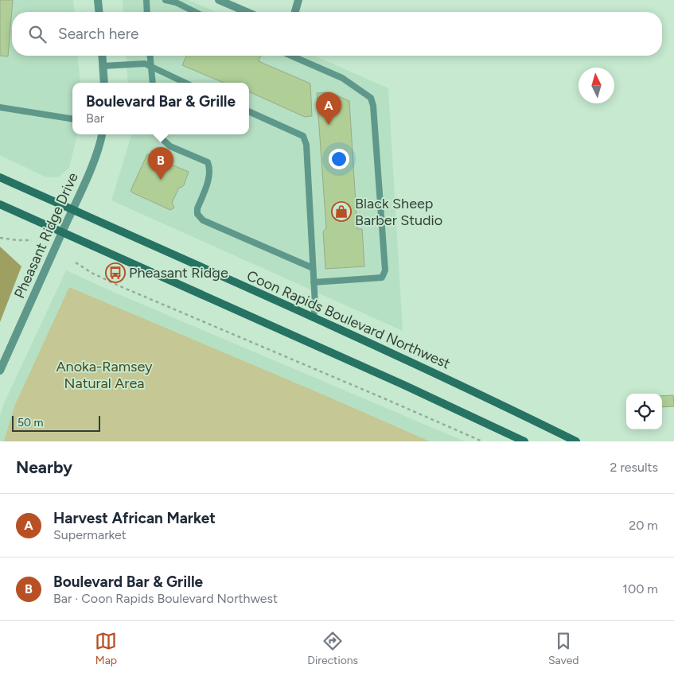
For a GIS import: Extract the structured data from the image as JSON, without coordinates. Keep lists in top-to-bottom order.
{
  "streets": {
    "main road": ["Coon Rapids Boulevard Northwest"],
    "street": ["Pheasant Ridge Drive"]
  },
  "crossings": [
    ["Pheasant Ridge Drive", "Coon Rapids Boulevard Northwest"]
  ],
  "parks": ["Anoka-Ramsey Natural Area"],
  "places": {
    "shop": ["Black Sheep Barber Studio"],
    "bus stop": ["Pheasant Ridge"]
  },
  "scale_bar": "50 m",
  "north": "top",
  "page": {
    "search": "Search here",
    "popup": ["Boulevard Bar & Grille", "Bar"],
    "pins": ["A", "B"],
    "scale": "50 m",
    "heading": ["Nearby", "2 results"],
    "list": [
      {
        "mark": "A",
        "name": "Harvest African Market",
        "note": "Supermarket",
        "value": "20 m"
      },
      {
        "mark": "B",
        "name": "Boulevard Bar & Grille",
        "note": "Bar · Coon Rapids Boulevard Northwest",
        "value": "100 m"
      }
    ],
    "nav": ["Map", "Directions", "Saved"]
  }
}
